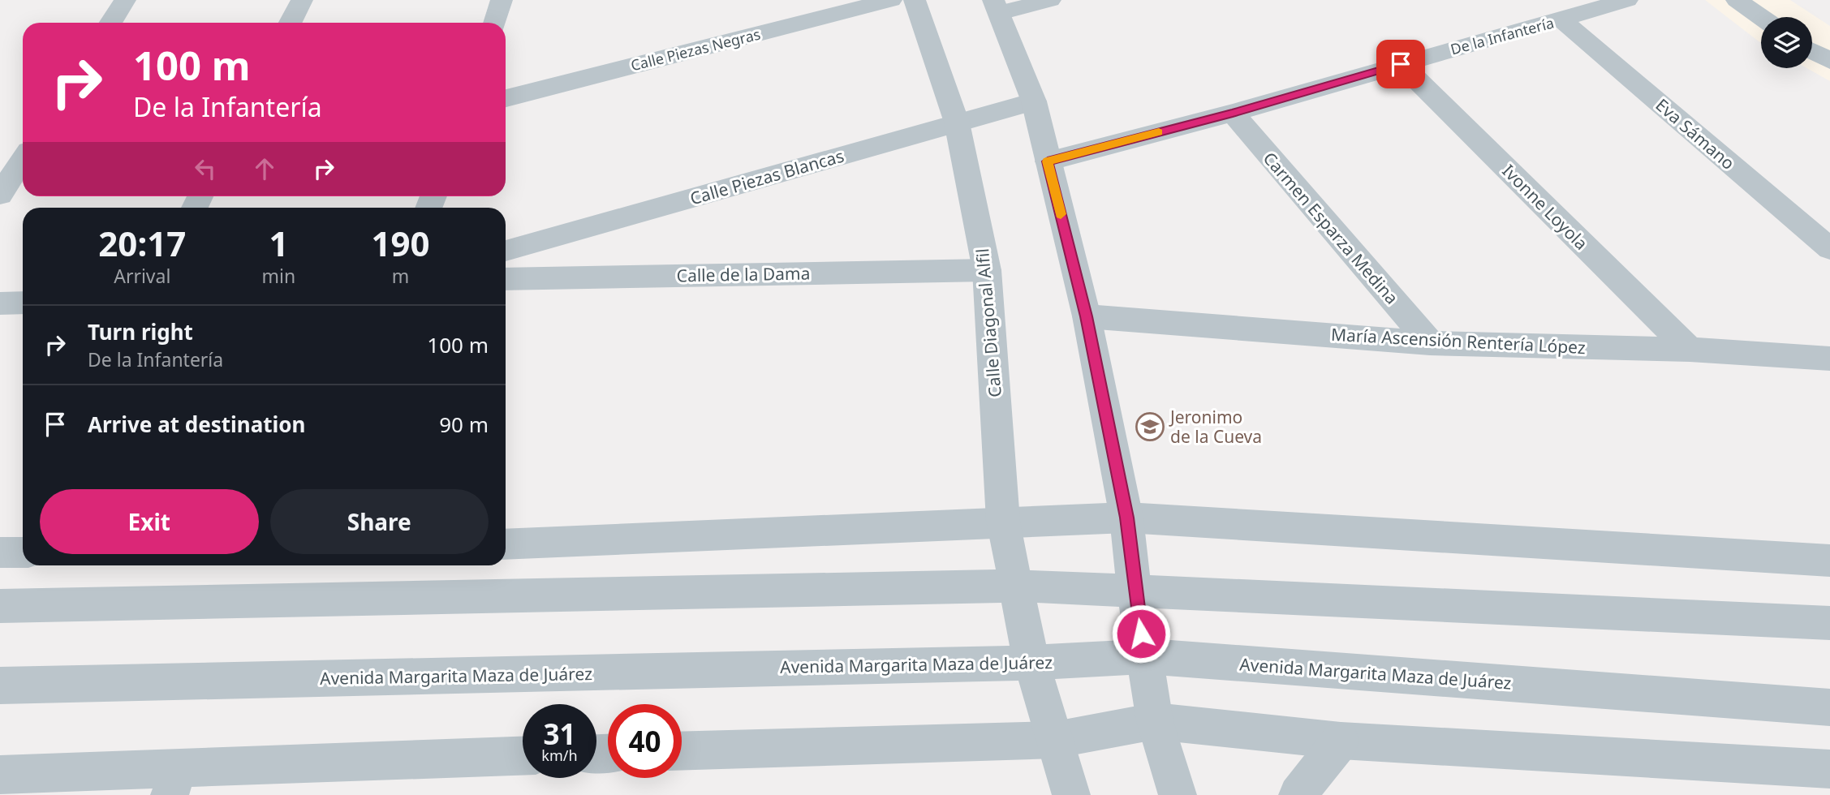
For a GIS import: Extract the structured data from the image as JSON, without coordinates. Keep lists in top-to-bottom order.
{
  "streets": {
    "street": [
      "De la Infantería",
      "Calle Piezas Negras",
      "Eva Sámano",
      "Calle Piezas Blancas",
      "Ivonne Loyola",
      "Carmen Esparza Medina",
      "Calle de la Dama",
      "Calle Diagonal Alfil",
      "María Ascensión Rentería López",
      "Avenida Margarita Maza de Juárez"
    ]
  },
  "crossings": [
    ["De la Infantería", "Eva Sámano"],
    ["De la Infantería", "Ivonne Loyola"],
    ["De la Infantería", "Carmen Esparza Medina"],
    ["Calle Piezas Blancas", "Calle Diagonal Alfil"],
    ["Ivonne Loyola", "María Ascensión Rentería López"],
    ["Carmen Esparza Medina", "María Ascensión Rentería López"],
    ["Calle de la Dama", "Calle Diagonal Alfil"],
    ["Calle Diagonal Alfil", "Avenida Margarita Maza de Juárez"]
  ],
  "places": {
    "school or university": ["Jeronimo de la Cueva"]
  },
  "page": {
    "turn": ["100 m", "De la Infantería"],
    "eta": [
      "20:17",
      "Arrival",
      "1",
      "min",
      "190",
      "m"
    ],
    "list": [
      {
        "name": "Turn right",
        "note": "De la Infantería",
        "value": "100 m"
      },
      {
        "name": "Arrive at destination",
        "value": "90 m"
      }
    ],
    "buttons": ["Exit", "Share"],
    "speed": "31 km/h",
    "limit": "40"
  }
}
